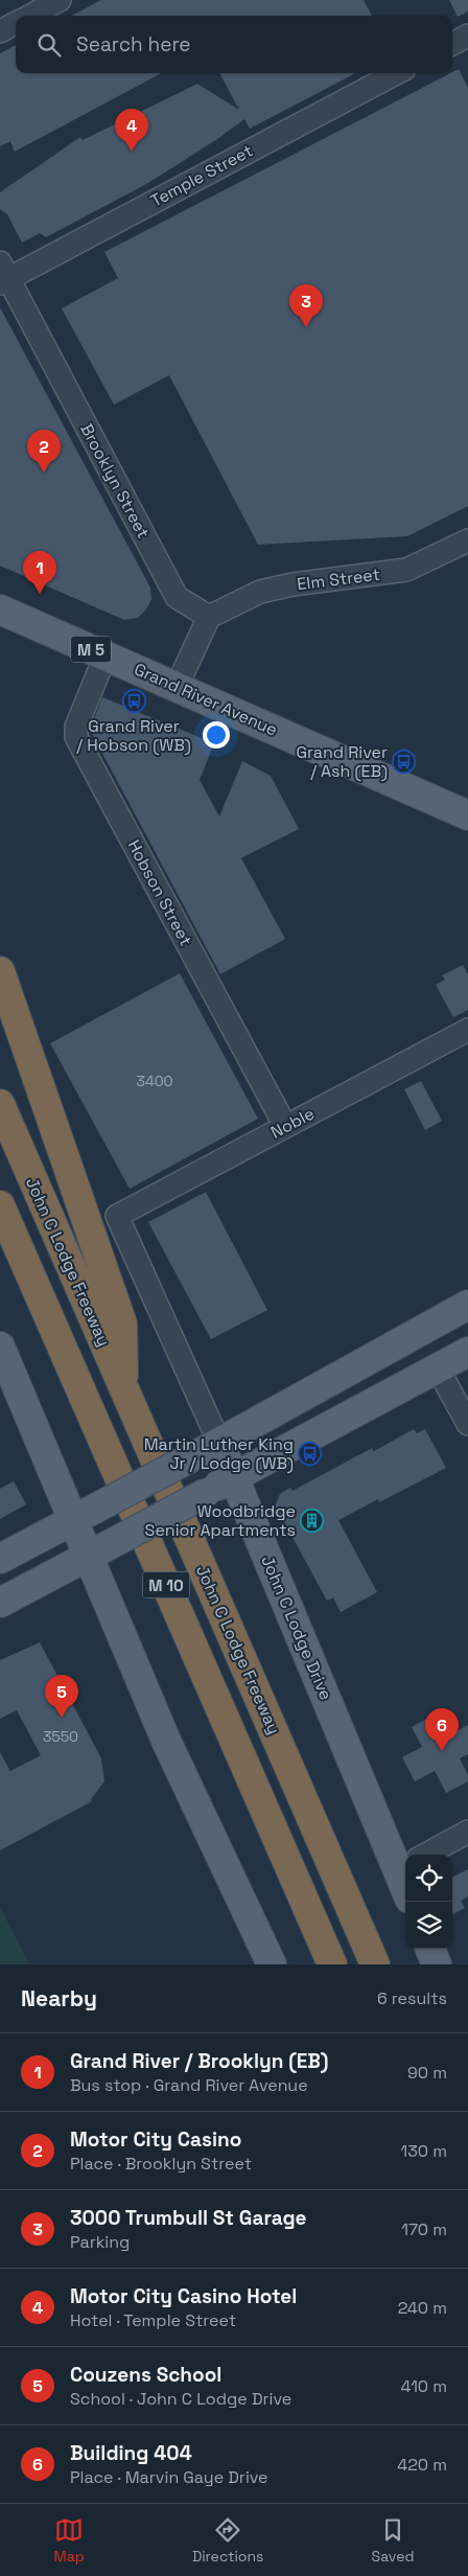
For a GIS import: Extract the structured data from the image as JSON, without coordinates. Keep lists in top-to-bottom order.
{
  "streets": {
    "highway": ["John C Lodge Freeway", "M 10"],
    "main road": ["M 5", "Grand River Avenue", "John C Lodge Drive"],
    "street": [
      "Temple Street",
      "Brooklyn Street",
      "Elm Street",
      "Hobson Street",
      "Noble"
    ]
  },
  "crossings": [
    ["Temple Street", "Brooklyn Street"],
    ["Brooklyn Street", "Elm Street"],
    ["Grand River Avenue", "Hobson Street"],
    ["Hobson Street", "Noble"],
    ["Noble", "John C Lodge Drive"]
  ],
  "places": {
    "bus stop": ["Grand River / Hobson (WB)", "Grand River / Ash (EB)", "Martin Luther King Jr / Lodge (WB)"],
    "building": ["Woodbridge Senior Apartments"]
  },
  "house_numbers": ["3400", "3550"],
  "page": {
    "search": "Search here",
    "pins": [
      "4",
      "3",
      "2",
      "1",
      "5",
      "6"
    ],
    "heading": ["Nearby", "6 results"],
    "list": [
      {
        "mark": "1",
        "name": "Grand River / Brooklyn (EB)",
        "note": "Bus stop · Grand River Avenue",
        "value": "90 m"
      },
      {
        "mark": "2",
        "name": "Motor City Casino",
        "note": "Place · Brooklyn Street",
        "value": "130 m"
      },
      {
        "mark": "3",
        "name": "3000 Trumbull St Garage",
        "note": "Parking",
        "value": "170 m"
      },
      {
        "mark": "4",
        "name": "Motor City Casino Hotel",
        "note": "Hotel · Temple Street",
        "value": "240 m"
      },
      {
        "mark": "5",
        "name": "Couzens School",
        "note": "School · John C Lodge Drive",
        "value": "410 m"
      },
      {
        "mark": "6",
        "name": "Building 404",
        "note": "Place · Marvin Gaye Drive",
        "value": "420 m"
      }
    ],
    "nav": ["Map", "Directions", "Saved"]
  }
}
